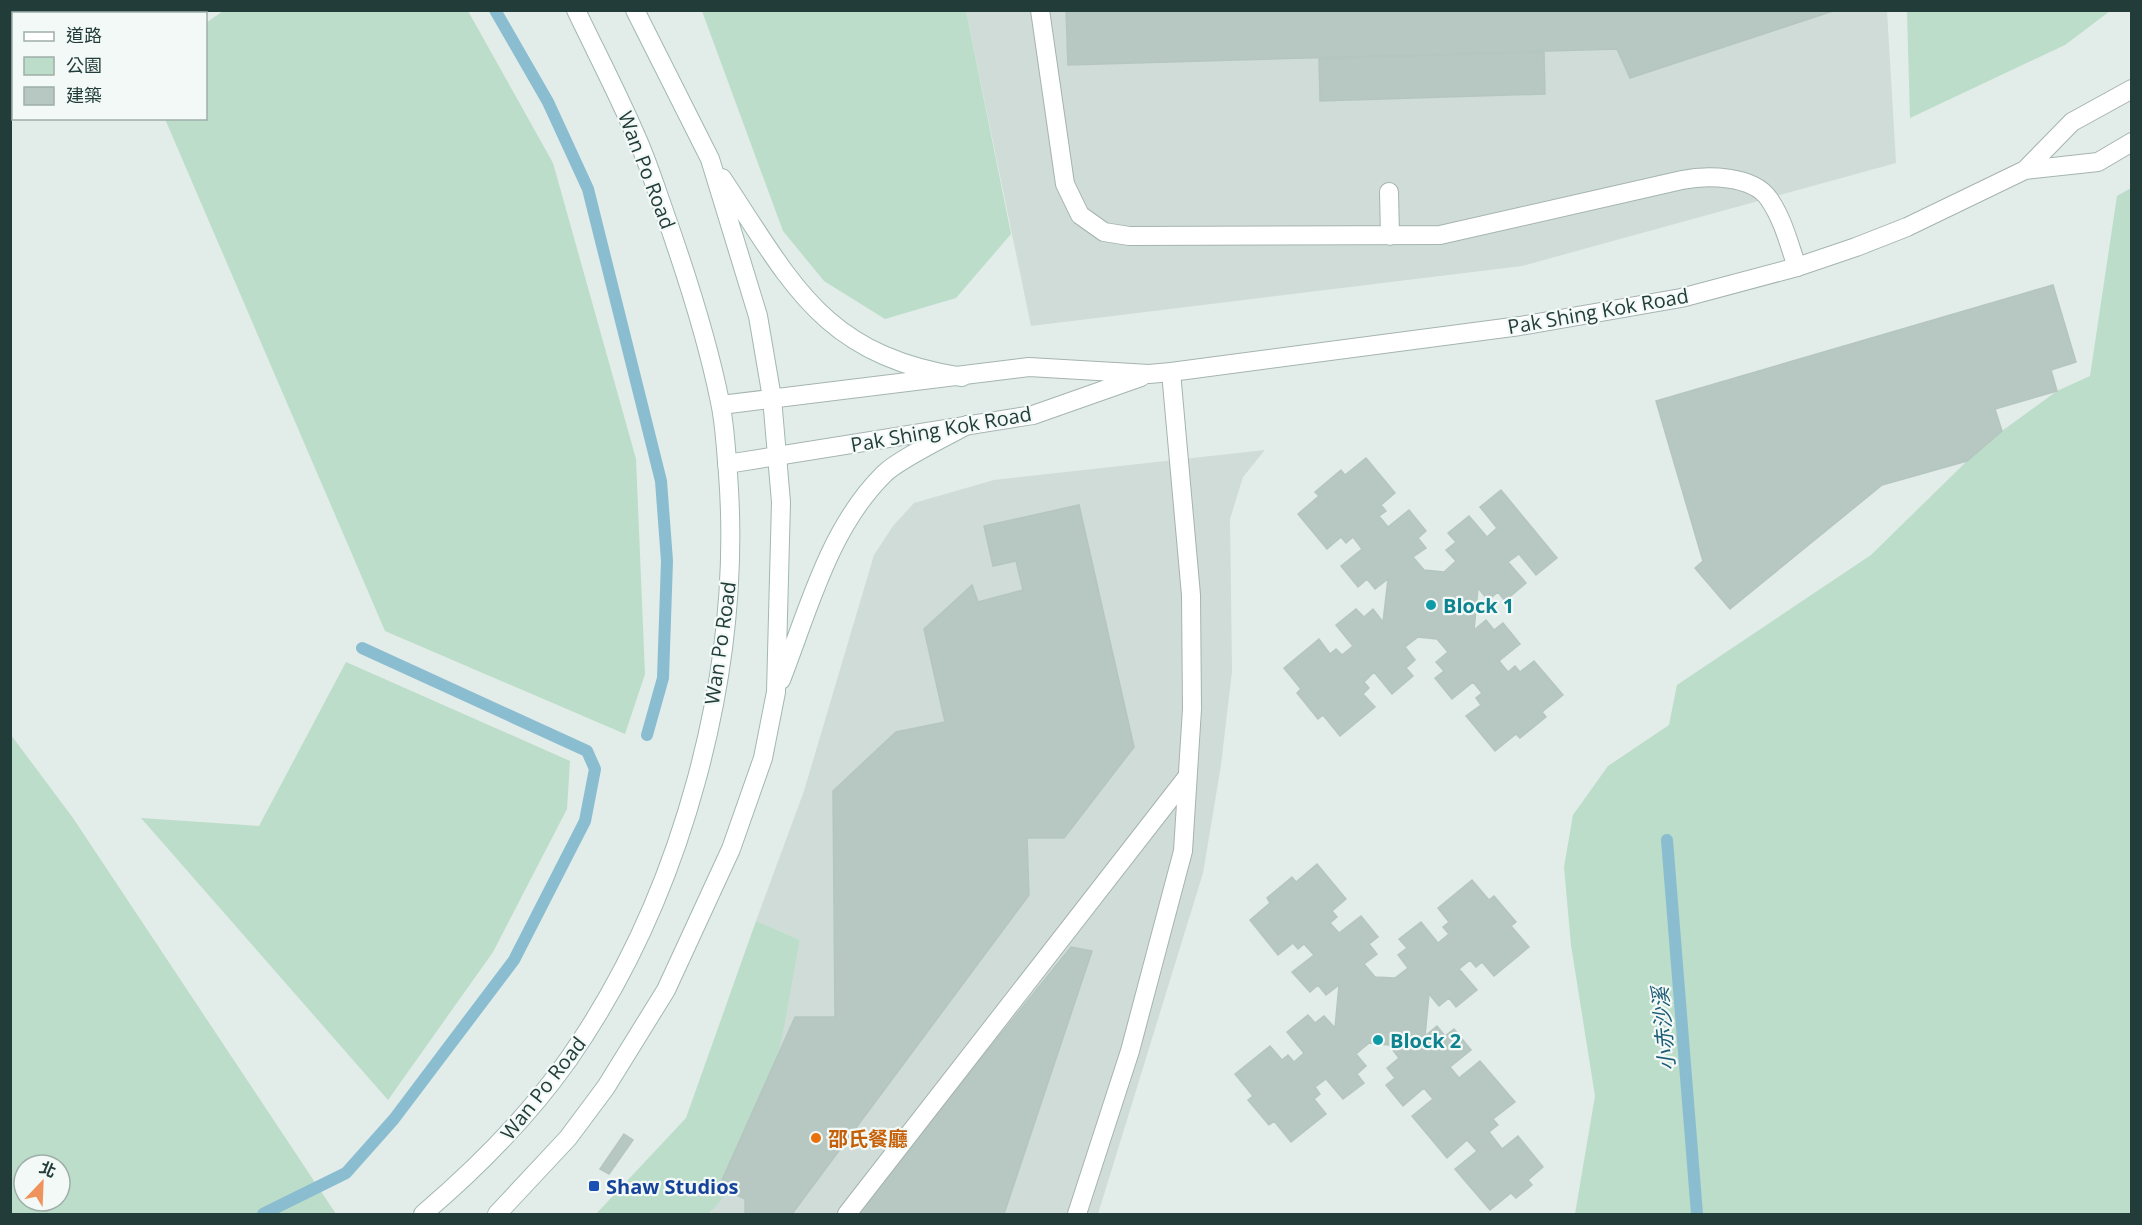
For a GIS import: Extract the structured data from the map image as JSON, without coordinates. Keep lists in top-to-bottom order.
{
  "streets": {
    "main road": ["Wan Po Road", "Pak Shing Kok Road"]
  },
  "crossings": [
    ["Wan Po Road", "Pak Shing Kok Road"]
  ],
  "water": ["小赤沙溪"],
  "places": {
    "other": ["Block 1", "Block 2", "邵氏餐廳"],
    "transit": ["Shaw Studios"]
  },
  "legend": ["道路", "公園", "建築"],
  "north": "top right"
}
